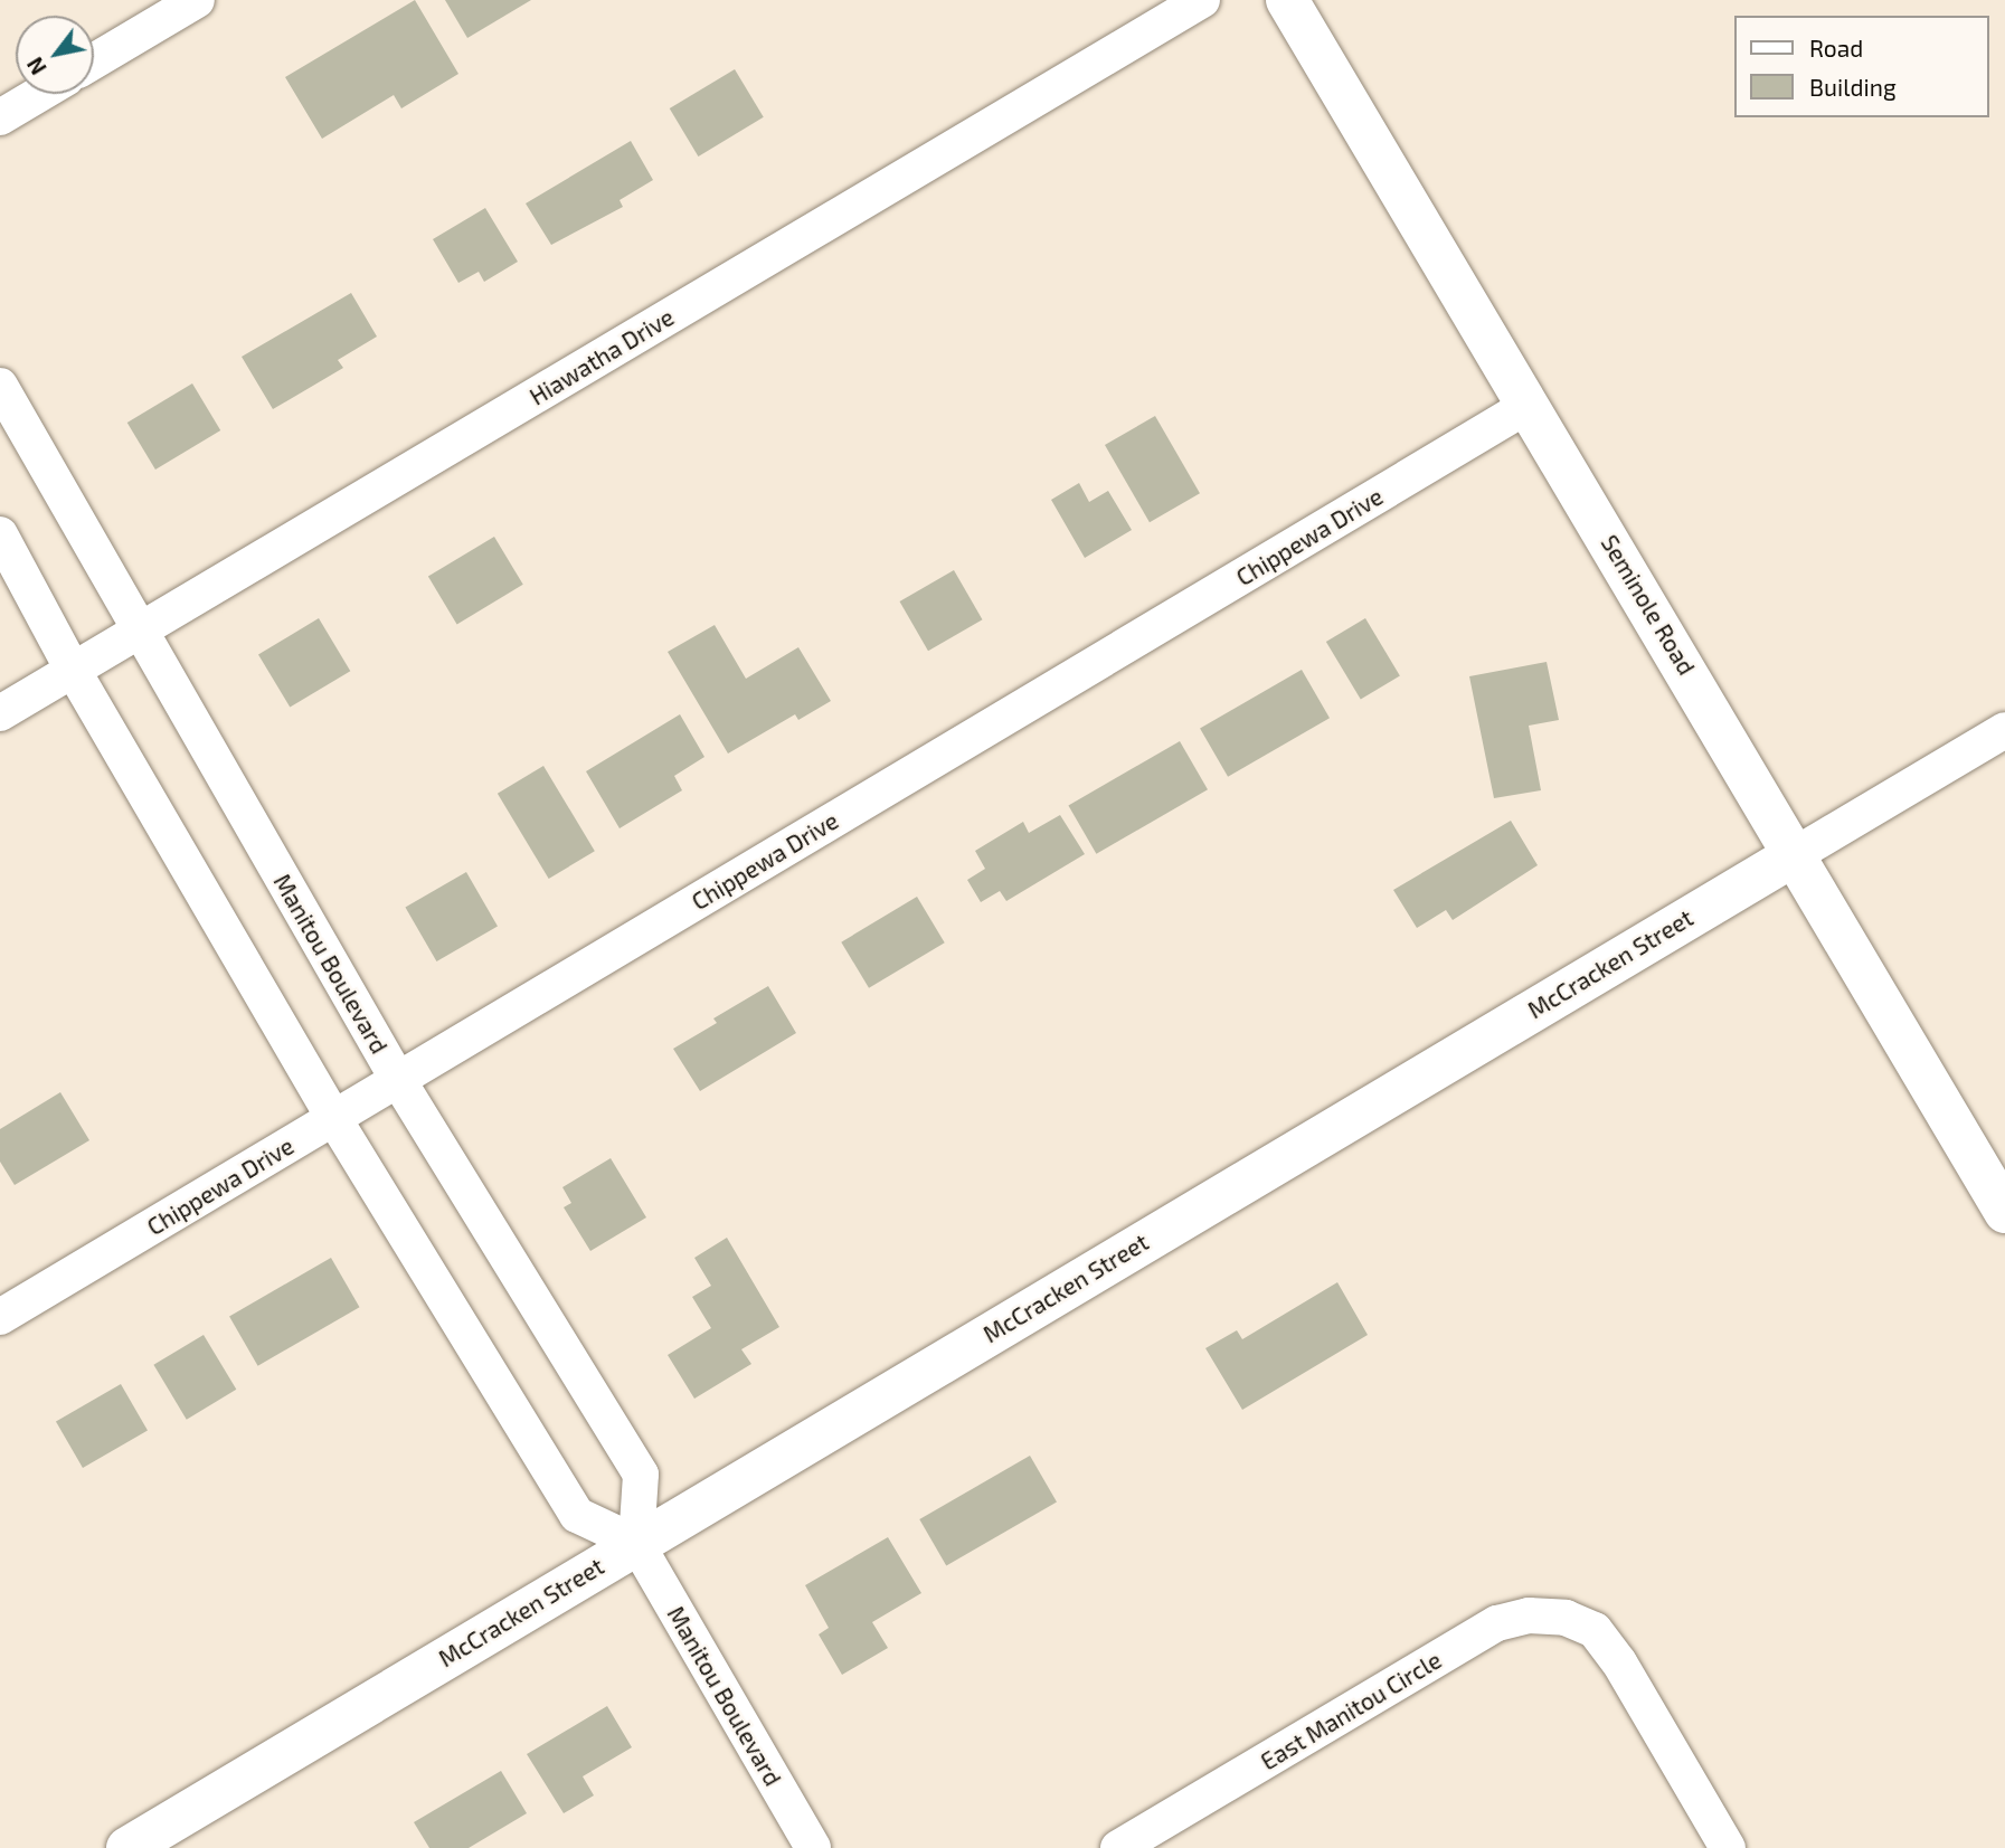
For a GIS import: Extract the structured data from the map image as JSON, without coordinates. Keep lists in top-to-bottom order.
{
  "streets": {
    "street": [
      "Hiawatha Drive",
      "Chippewa Drive",
      "Seminole Road",
      "Manitou Boulevard",
      "McCracken Street",
      "East Manitou Circle"
    ]
  },
  "crossings": [
    ["Hiawatha Drive", "Manitou Boulevard"],
    ["Chippewa Drive", "Seminole Road"],
    ["Chippewa Drive", "Manitou Boulevard"],
    ["Seminole Road", "McCracken Street"],
    ["Manitou Boulevard", "McCracken Street"]
  ],
  "legend": ["Road", "Building"],
  "north": "bottom left"
}
